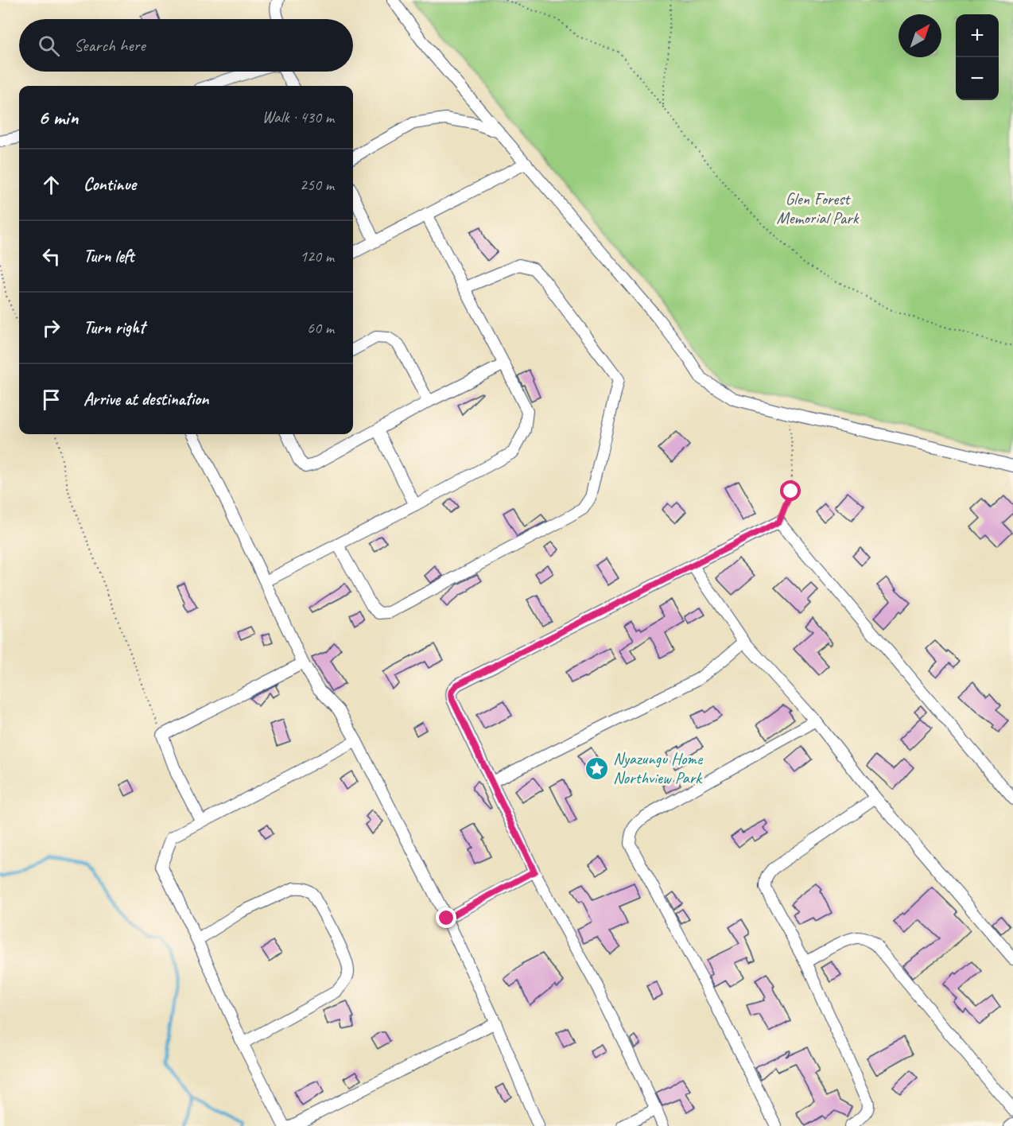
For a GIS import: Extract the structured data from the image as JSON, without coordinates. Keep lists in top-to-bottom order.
{
  "parks": ["Glen Forest Memorial Park"],
  "places": {
    "place": ["Nyazungu Home Northview Park"]
  },
  "north": "top right",
  "page": {
    "map_buttons": ["+", "−"],
    "search": "Search here",
    "heading": ["6 min", "Walk · 430 m"],
    "list": [
      ["Continue", "250 m"],
      ["Turn left", "120 m"],
      ["Turn right", "60 m"],
      "Arrive at destination"
    ]
  }
}
